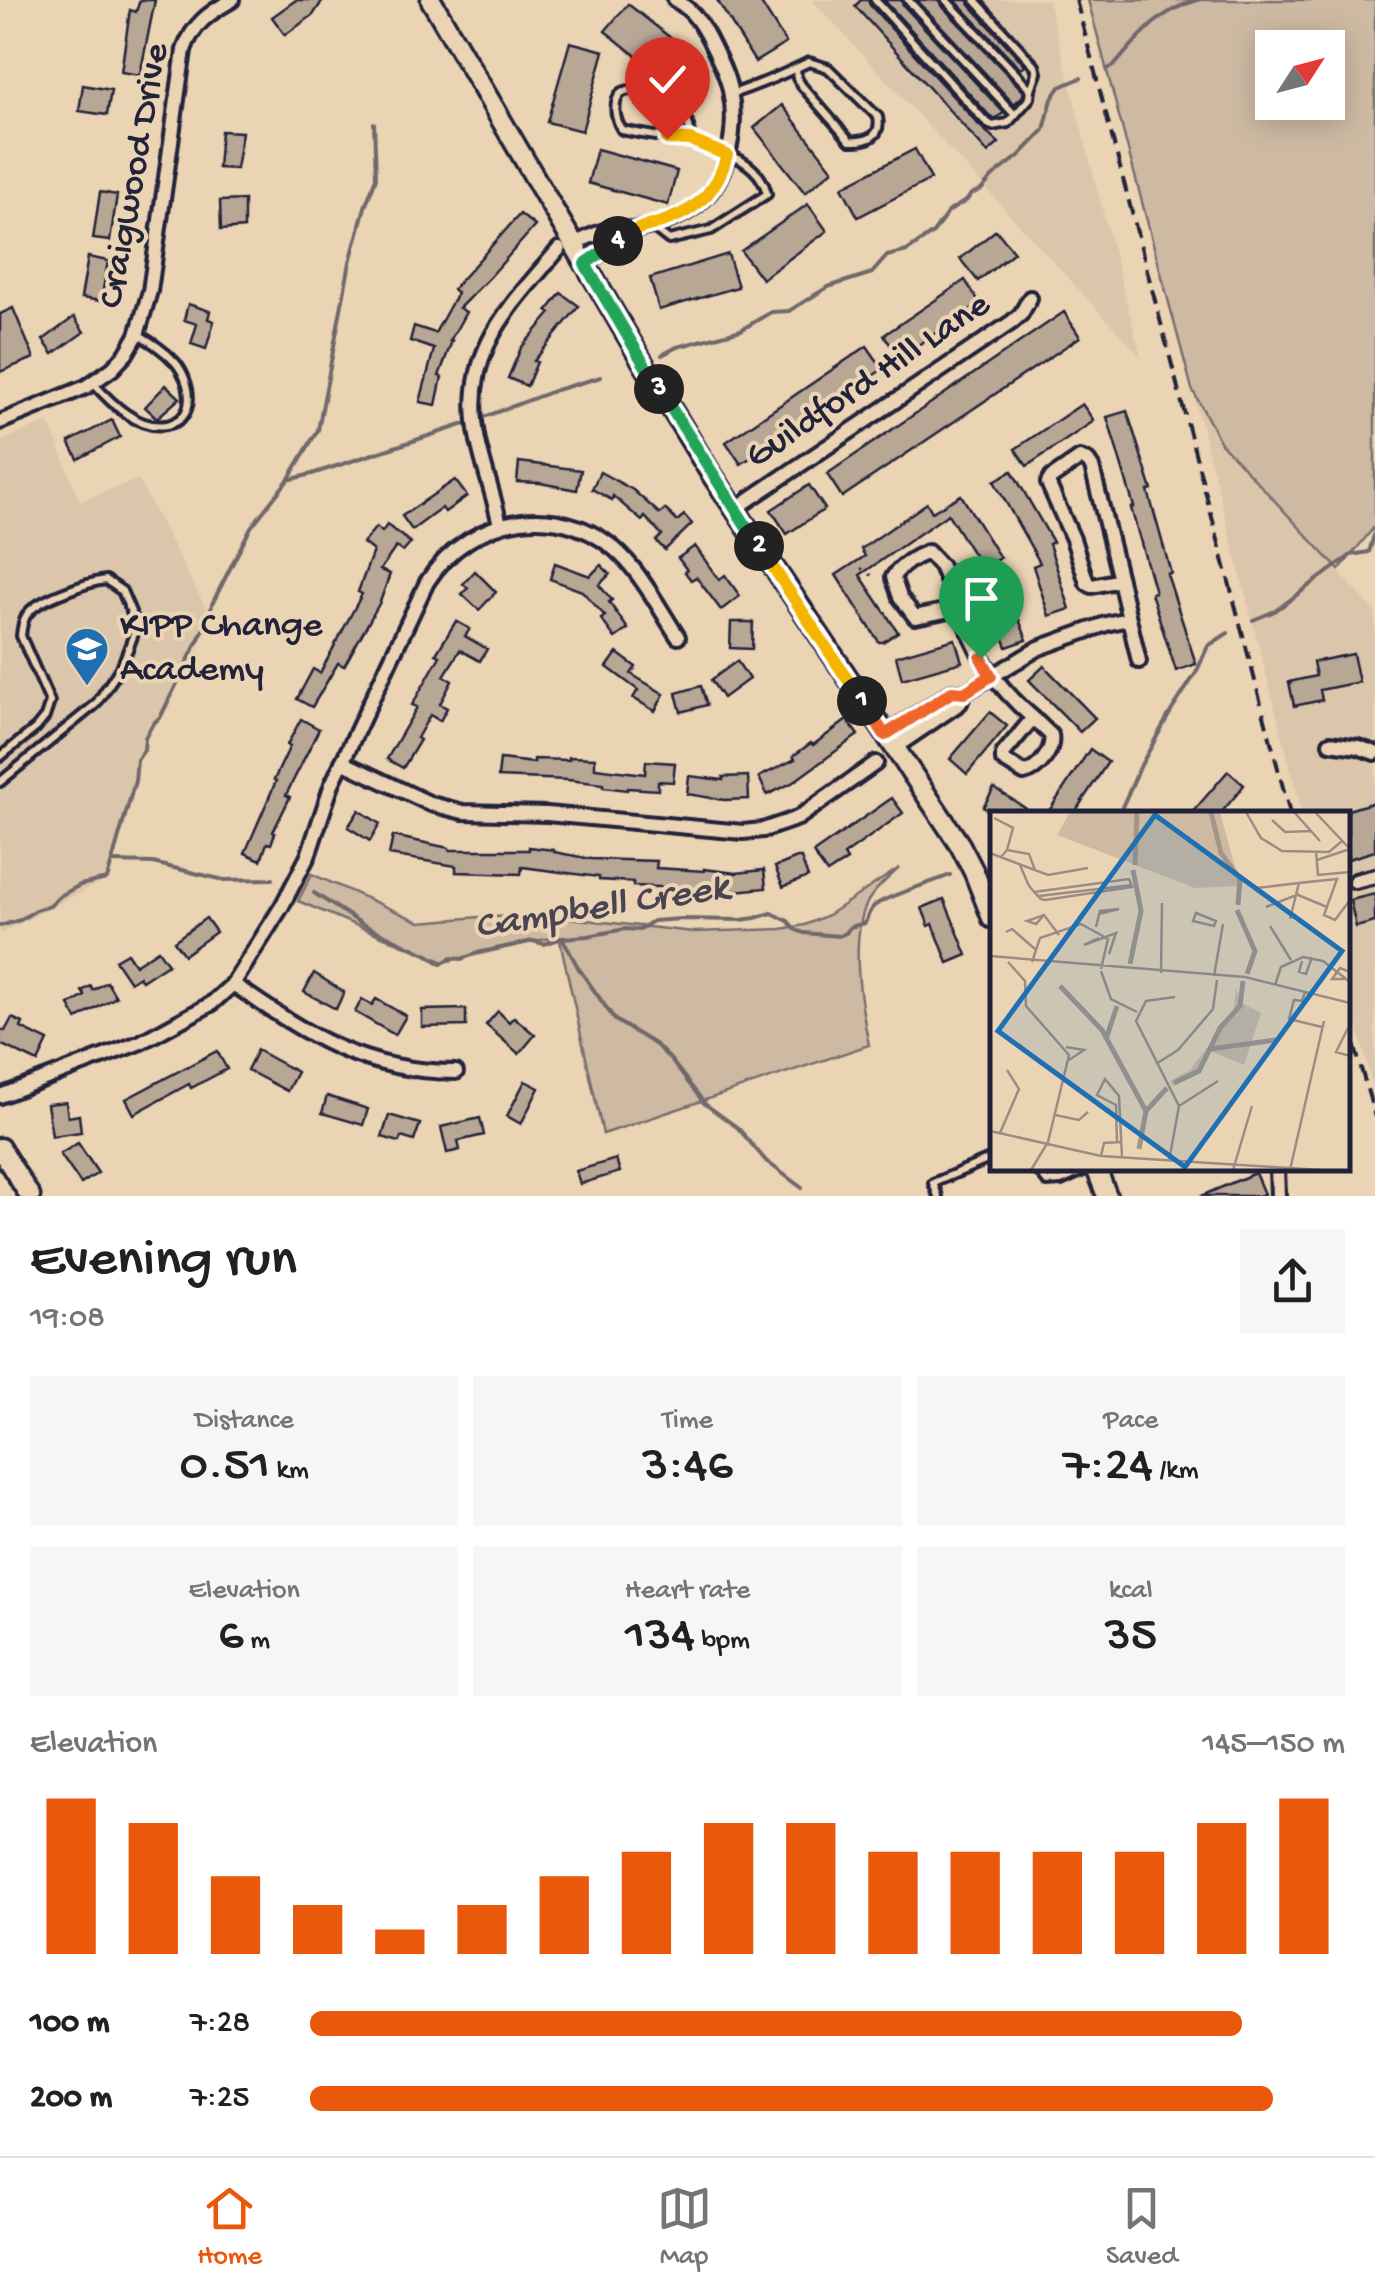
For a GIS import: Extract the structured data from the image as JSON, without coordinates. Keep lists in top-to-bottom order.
{
  "streets": {
    "street": ["Craigwood Drive", "Guildford Hill Lane"]
  },
  "water": ["Campbell Creek"],
  "places": {
    "school or university": ["KIPP Change Academy"]
  },
  "north": "top right",
  "page": {
    "pins": [
      "4",
      "3",
      "2",
      "1"
    ],
    "heading": ["Evening run", "19:08"],
    "stats": [
      ["Distance", "0.51 km"],
      ["Time", "3:46"],
      ["Pace", "7:24 /km"],
      ["Elevation", "6 m"],
      ["Heart rate", "134 bpm"],
      ["kcal", "35"]
    ],
    "chart": ["Elevation", "145–150 m"],
    "list": [
      {
        "name": "100 m",
        "note": "7:28"
      },
      {
        "name": "200 m",
        "note": "7:25"
      }
    ],
    "tabs": ["Home", "Map", "Saved"]
  }
}
